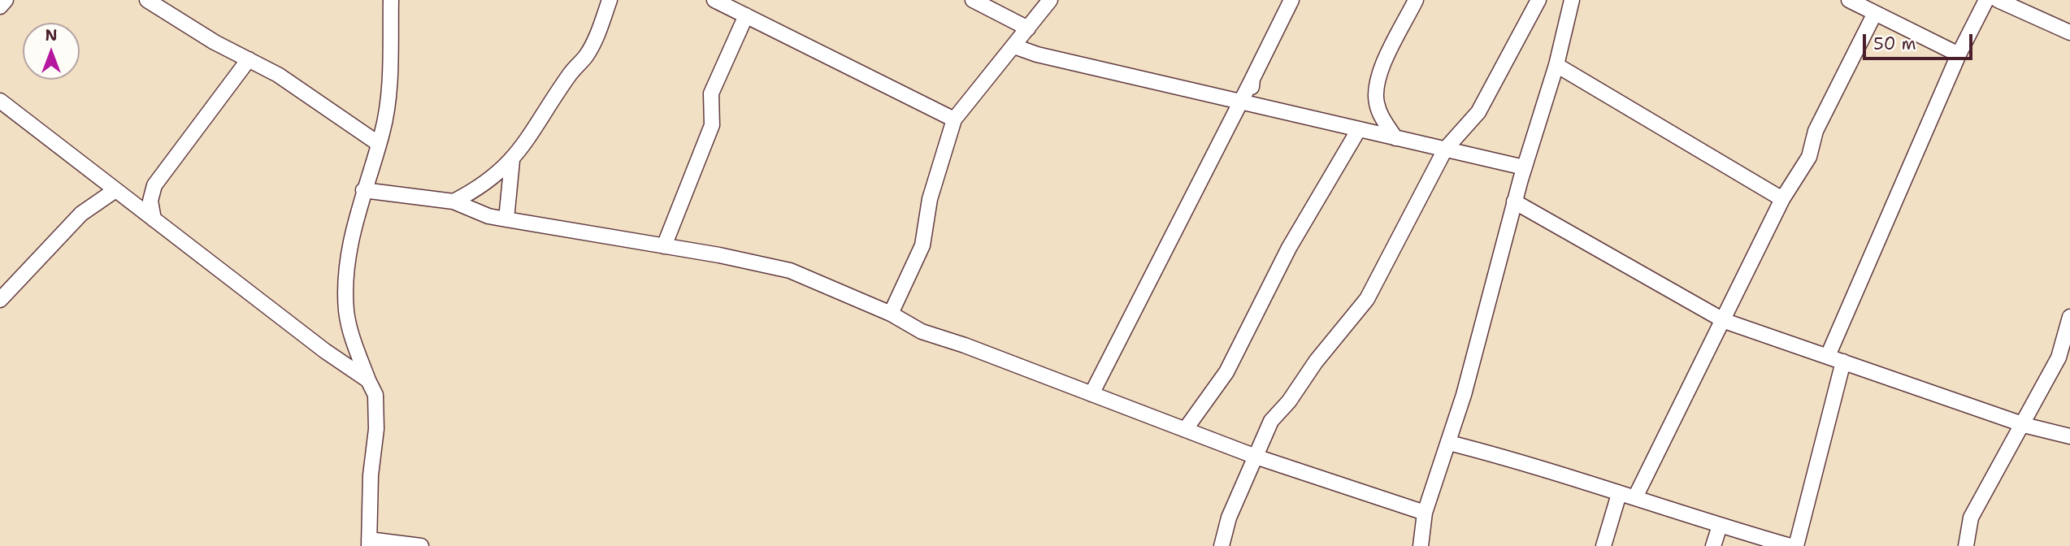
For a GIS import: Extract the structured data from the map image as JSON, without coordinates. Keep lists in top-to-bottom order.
{
  "scale_bar": "50 m",
  "north": "top"
}
